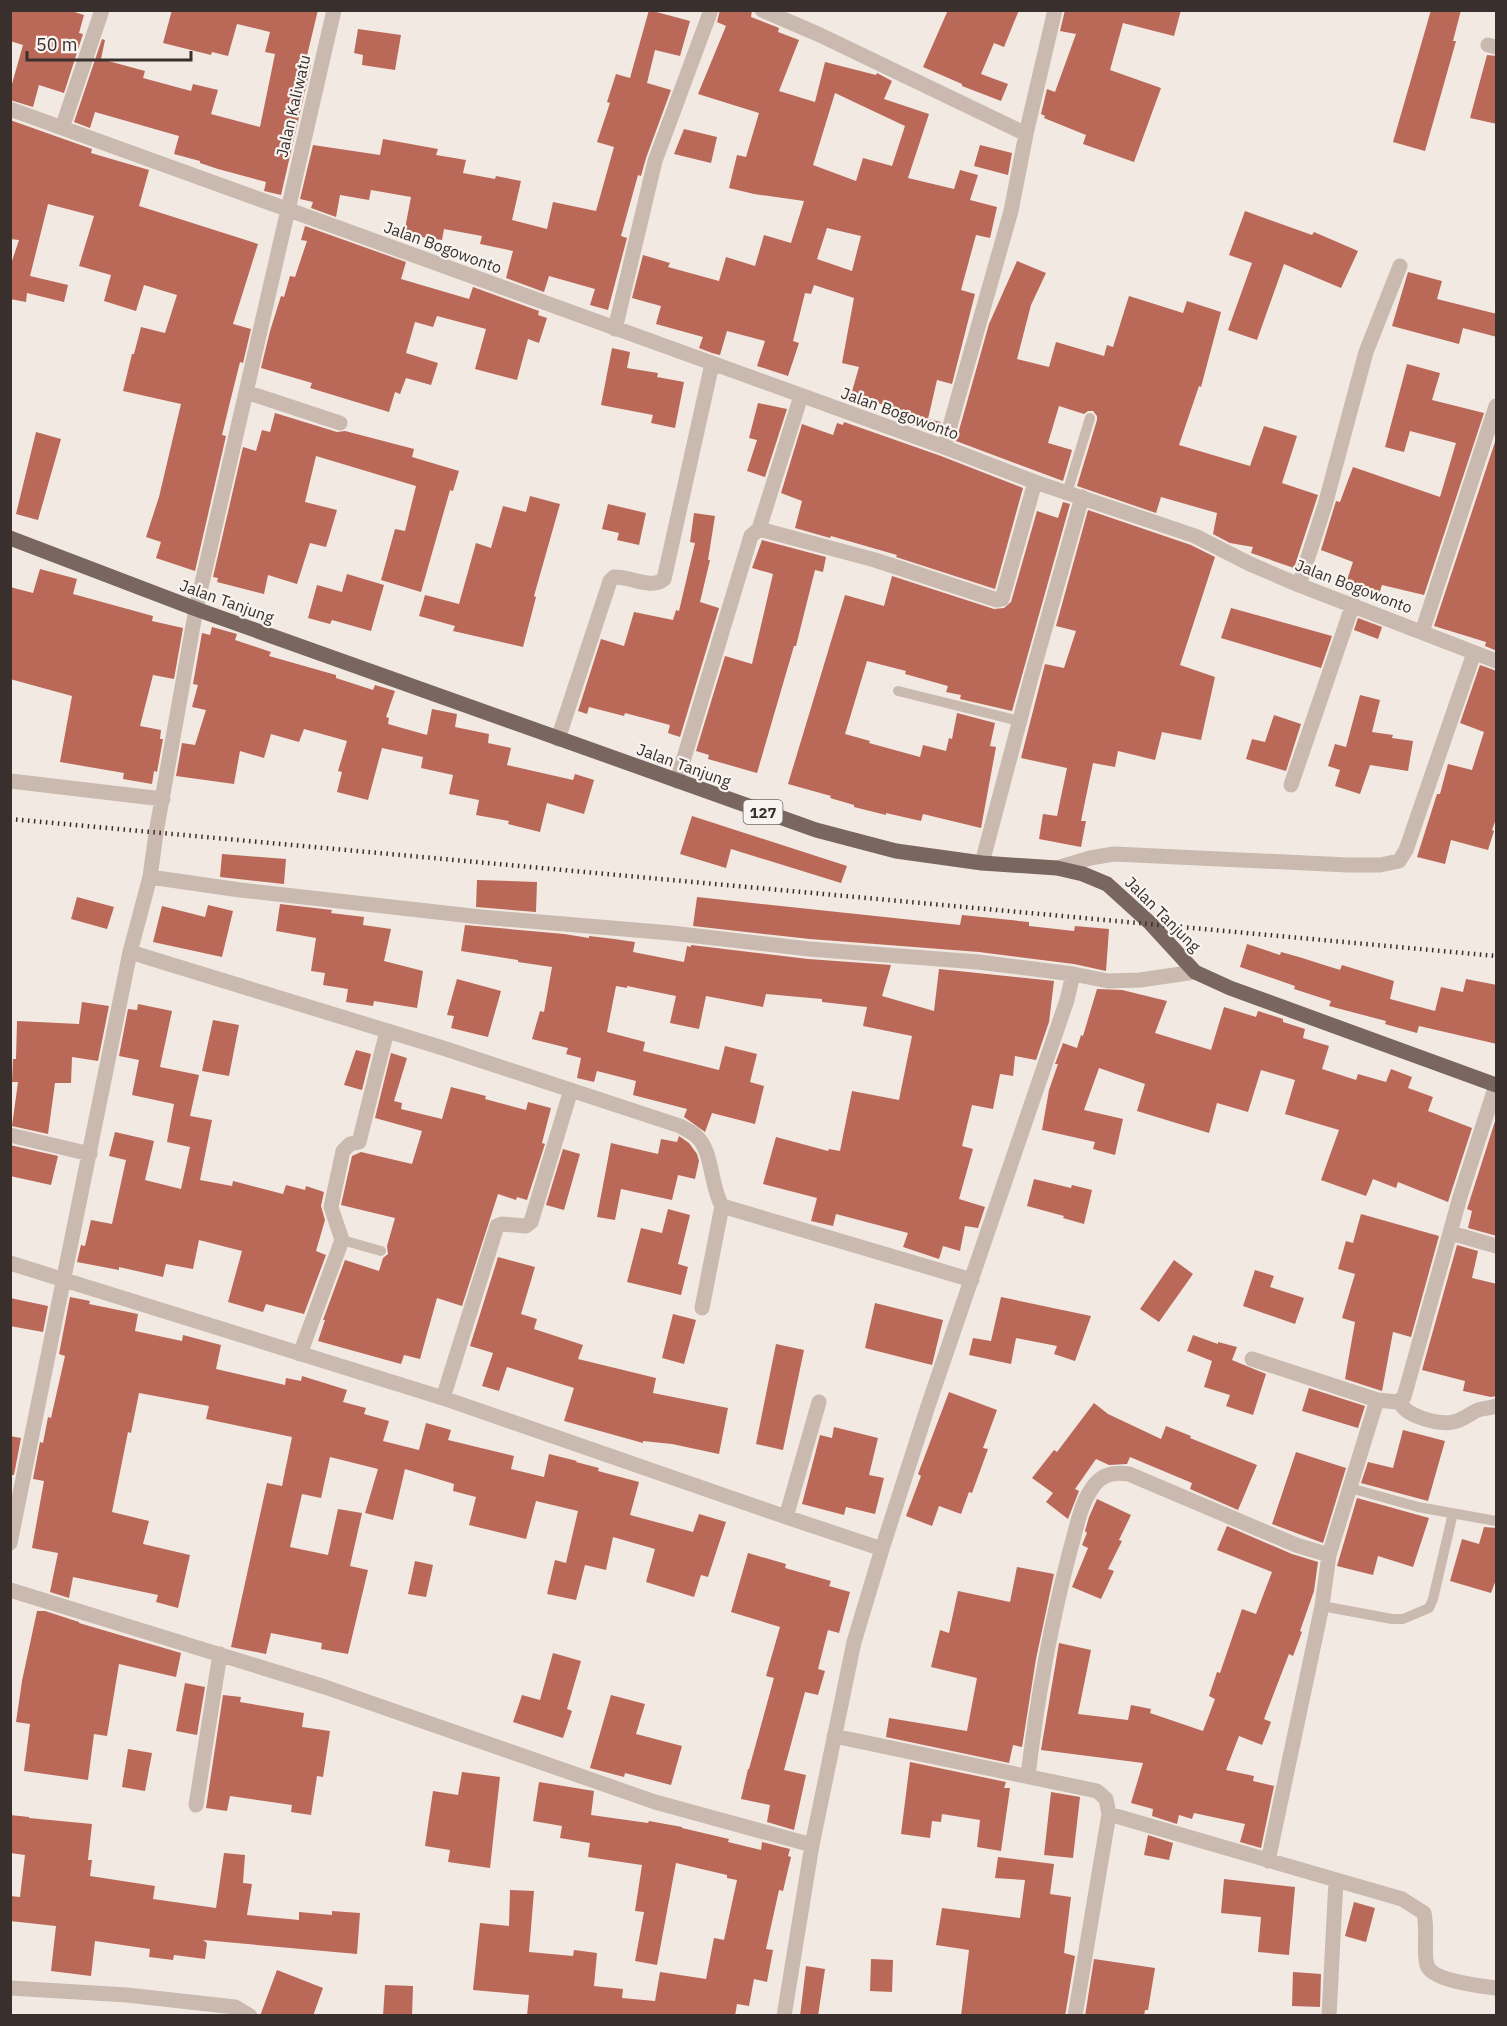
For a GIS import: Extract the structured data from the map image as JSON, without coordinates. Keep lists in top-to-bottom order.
{
  "streets": {
    "main road": ["Jalan Tanjung", "127"],
    "street": ["Jalan Kaliwatu", "Jalan Bogowonto"]
  },
  "crossings": [
    ["Jalan Kaliwatu", "Jalan Bogowonto"]
  ],
  "scale_bar": "50 m"
}
